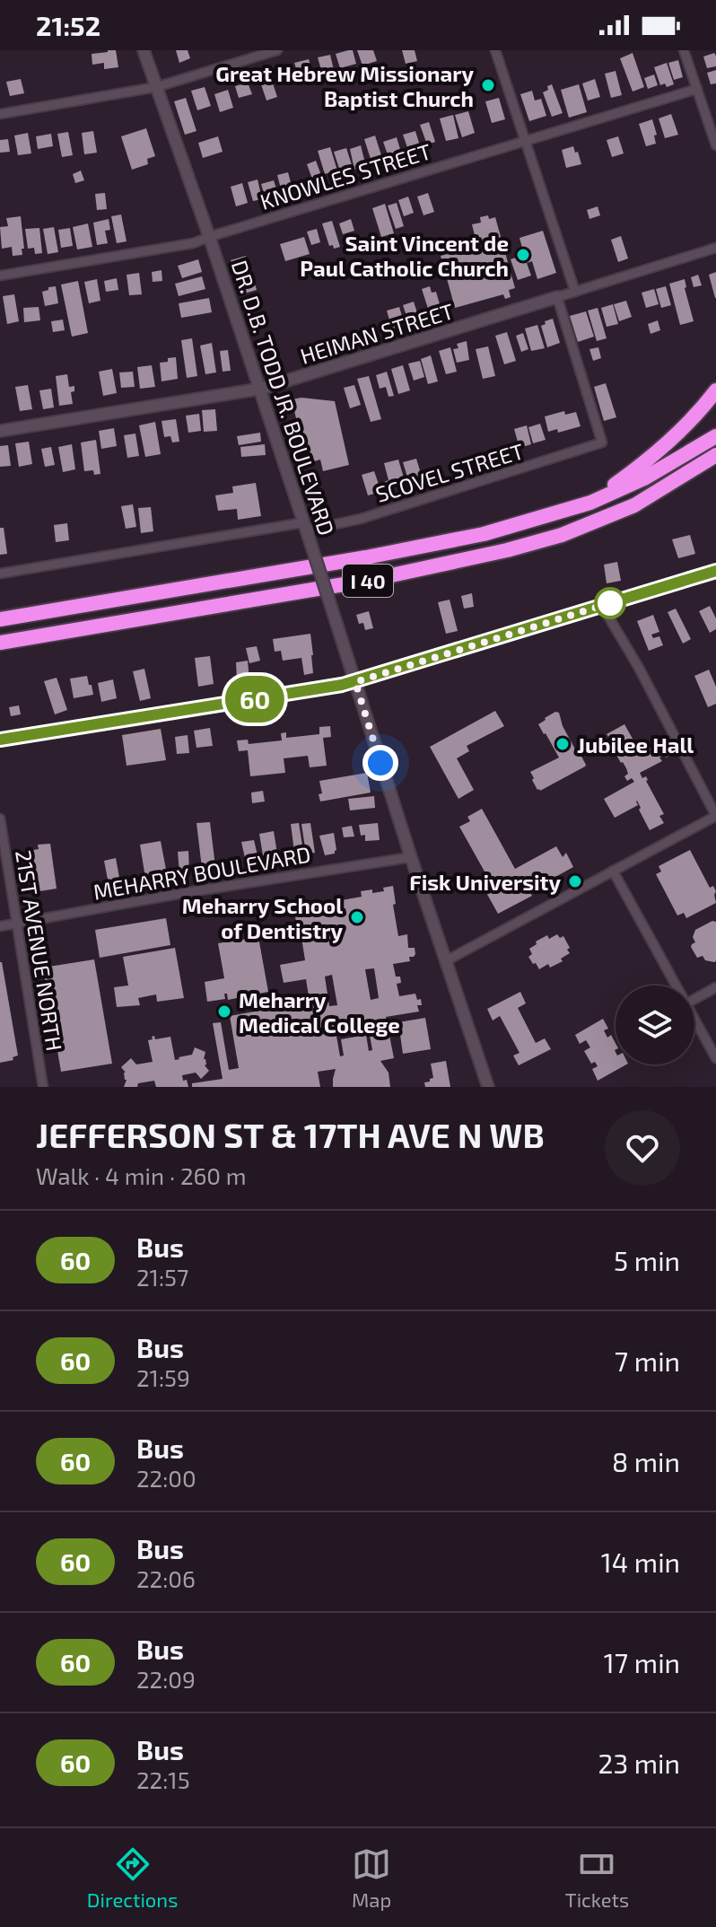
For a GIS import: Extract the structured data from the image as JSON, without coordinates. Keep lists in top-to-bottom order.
{
  "streets": {
    "highway": ["I 40"],
    "main road": ["HEIMAN STREET", "DR. D.B. TODD JR. BOULEVARD"],
    "street": [
      "KNOWLES STREET",
      "SCOVEL STREET",
      "MEHARRY BOULEVARD",
      "21ST AVENUE NORTH"
    ]
  },
  "crossings": [
    ["KNOWLES STREET", "DR. D.B. TODD JR. BOULEVARD"],
    ["HEIMAN STREET", "DR. D.B. TODD JR. BOULEVARD"],
    ["HEIMAN STREET", "SCOVEL STREET"],
    ["DR. D.B. TODD JR. BOULEVARD", "SCOVEL STREET"],
    ["DR. D.B. TODD JR. BOULEVARD", "MEHARRY BOULEVARD"],
    ["MEHARRY BOULEVARD", "21ST AVENUE NORTH"]
  ],
  "places": [
    "Great Hebrew Missionary Baptist Church",
    "Saint Vincent de Paul Catholic Church",
    "Jubilee Hall",
    "Fisk University",
    "Meharry School of Dentistry",
    "Meharry Medical College"
  ],
  "lines": ["bus line 60"],
  "page": {
    "status": "21:52",
    "on_map": "60",
    "heading": ["JEFFERSON ST & 17TH AVE N WB", "Walk · 4 min · 260 m"],
    "list": [
      {
        "mark": "60",
        "name": "Bus",
        "note": "21:57",
        "value": "5 min"
      },
      {
        "mark": "60",
        "name": "Bus",
        "note": "21:59",
        "value": "7 min"
      },
      {
        "mark": "60",
        "name": "Bus",
        "note": "22:00",
        "value": "8 min"
      },
      {
        "mark": "60",
        "name": "Bus",
        "note": "22:06",
        "value": "14 min"
      },
      {
        "mark": "60",
        "name": "Bus",
        "note": "22:09",
        "value": "17 min"
      },
      {
        "mark": "60",
        "name": "Bus",
        "note": "22:15",
        "value": "23 min"
      }
    ],
    "tabs": ["Directions", "Map", "Tickets"]
  }
}
